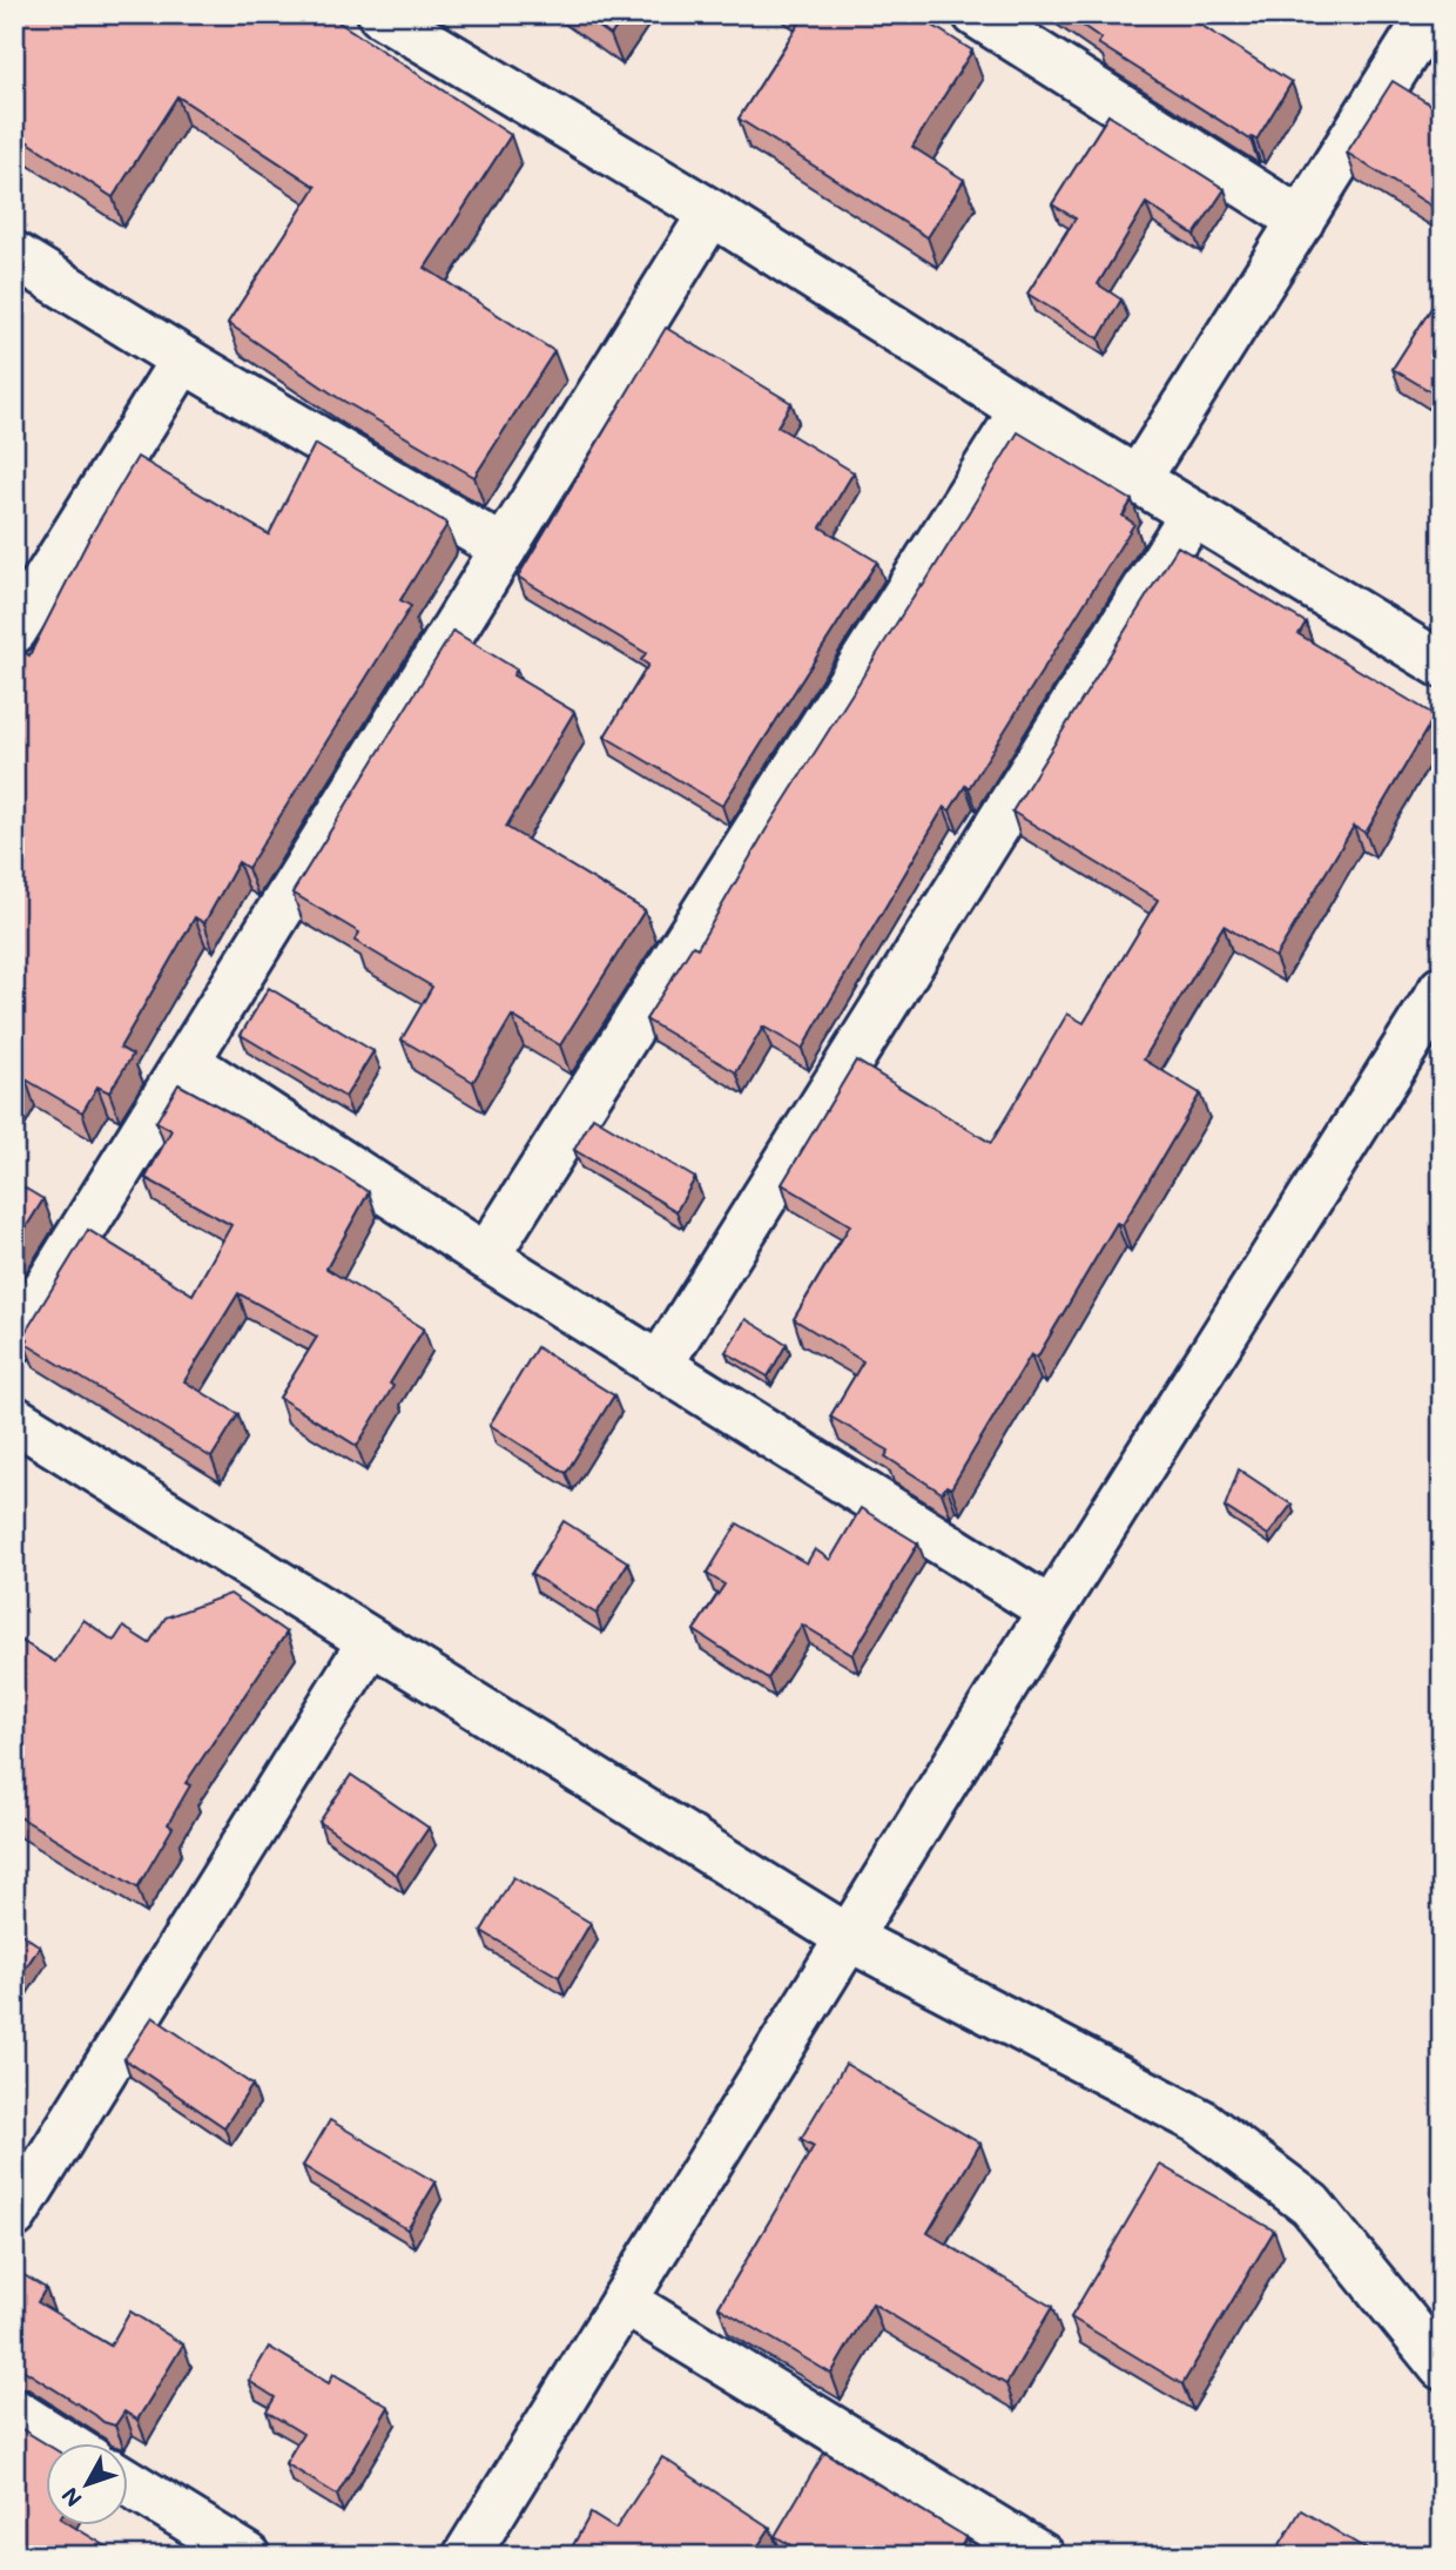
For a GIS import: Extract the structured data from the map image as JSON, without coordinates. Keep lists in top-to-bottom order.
{
  "north": "bottom left"
}
